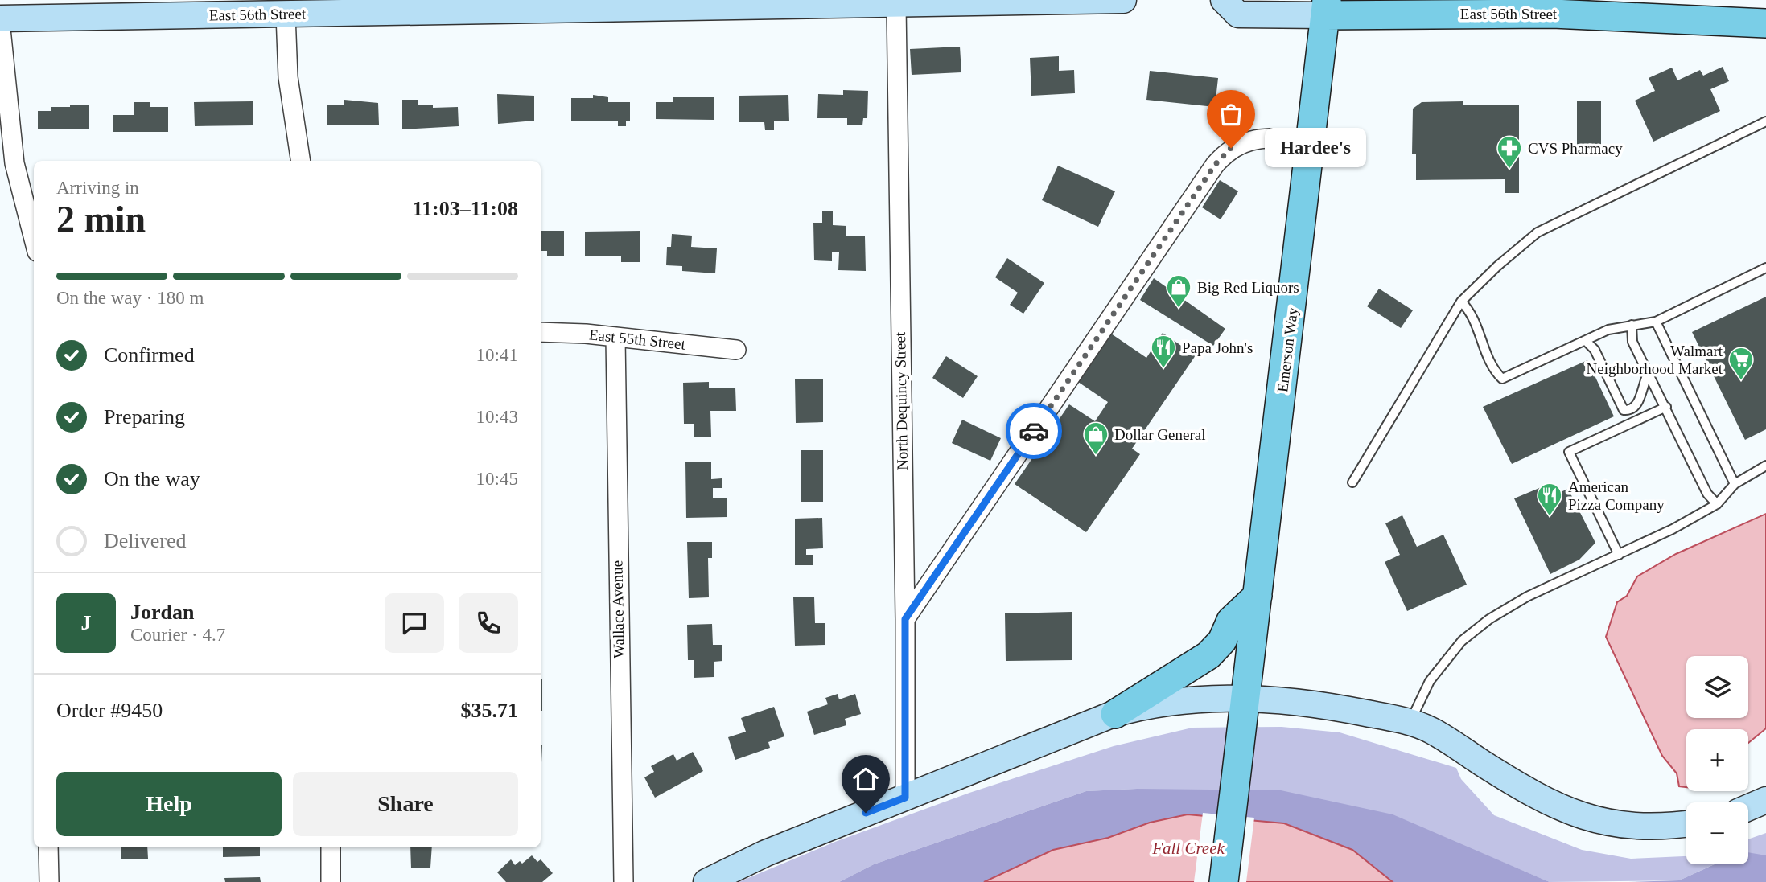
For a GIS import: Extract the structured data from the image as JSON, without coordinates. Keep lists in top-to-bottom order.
{
  "streets": {
    "main road": ["East 56th Street", "Emerson Way"],
    "street": ["East 55th Street", "North Dequincy Street", "Wallace Avenue"]
  },
  "crossings": [
    ["East 56th Street", "Emerson Way"],
    ["East 56th Street", "North Dequincy Street"],
    ["East 55th Street", "Wallace Avenue"]
  ],
  "water": ["Fall Creek"],
  "places": {
    "other": ["Hardee's"],
    "pharmacy": ["CVS Pharmacy"],
    "shop": ["Big Red Liquors", "Dollar General"],
    "restaurant": ["Papa John's", "American Pizza Company"],
    "supermarket": ["Walmart Neighborhood Market"]
  },
  "page": {
    "bubble": "Hardee's",
    "heading": ["2 min", "Arriving in", "11:03–11:08"],
    "panel": [
      "Jordan",
      "Courier · 4.7",
      "Order #9450",
      "$35.71"
    ],
    "bar": "On the way · 180 m",
    "list": [
      ["Confirmed", "10:41"],
      ["Preparing", "10:43"],
      ["On the way", "10:45"],
      "Delivered"
    ],
    "round": "J",
    "map_buttons": ["+", "−"],
    "buttons": ["Help", "Share"]
  }
}
